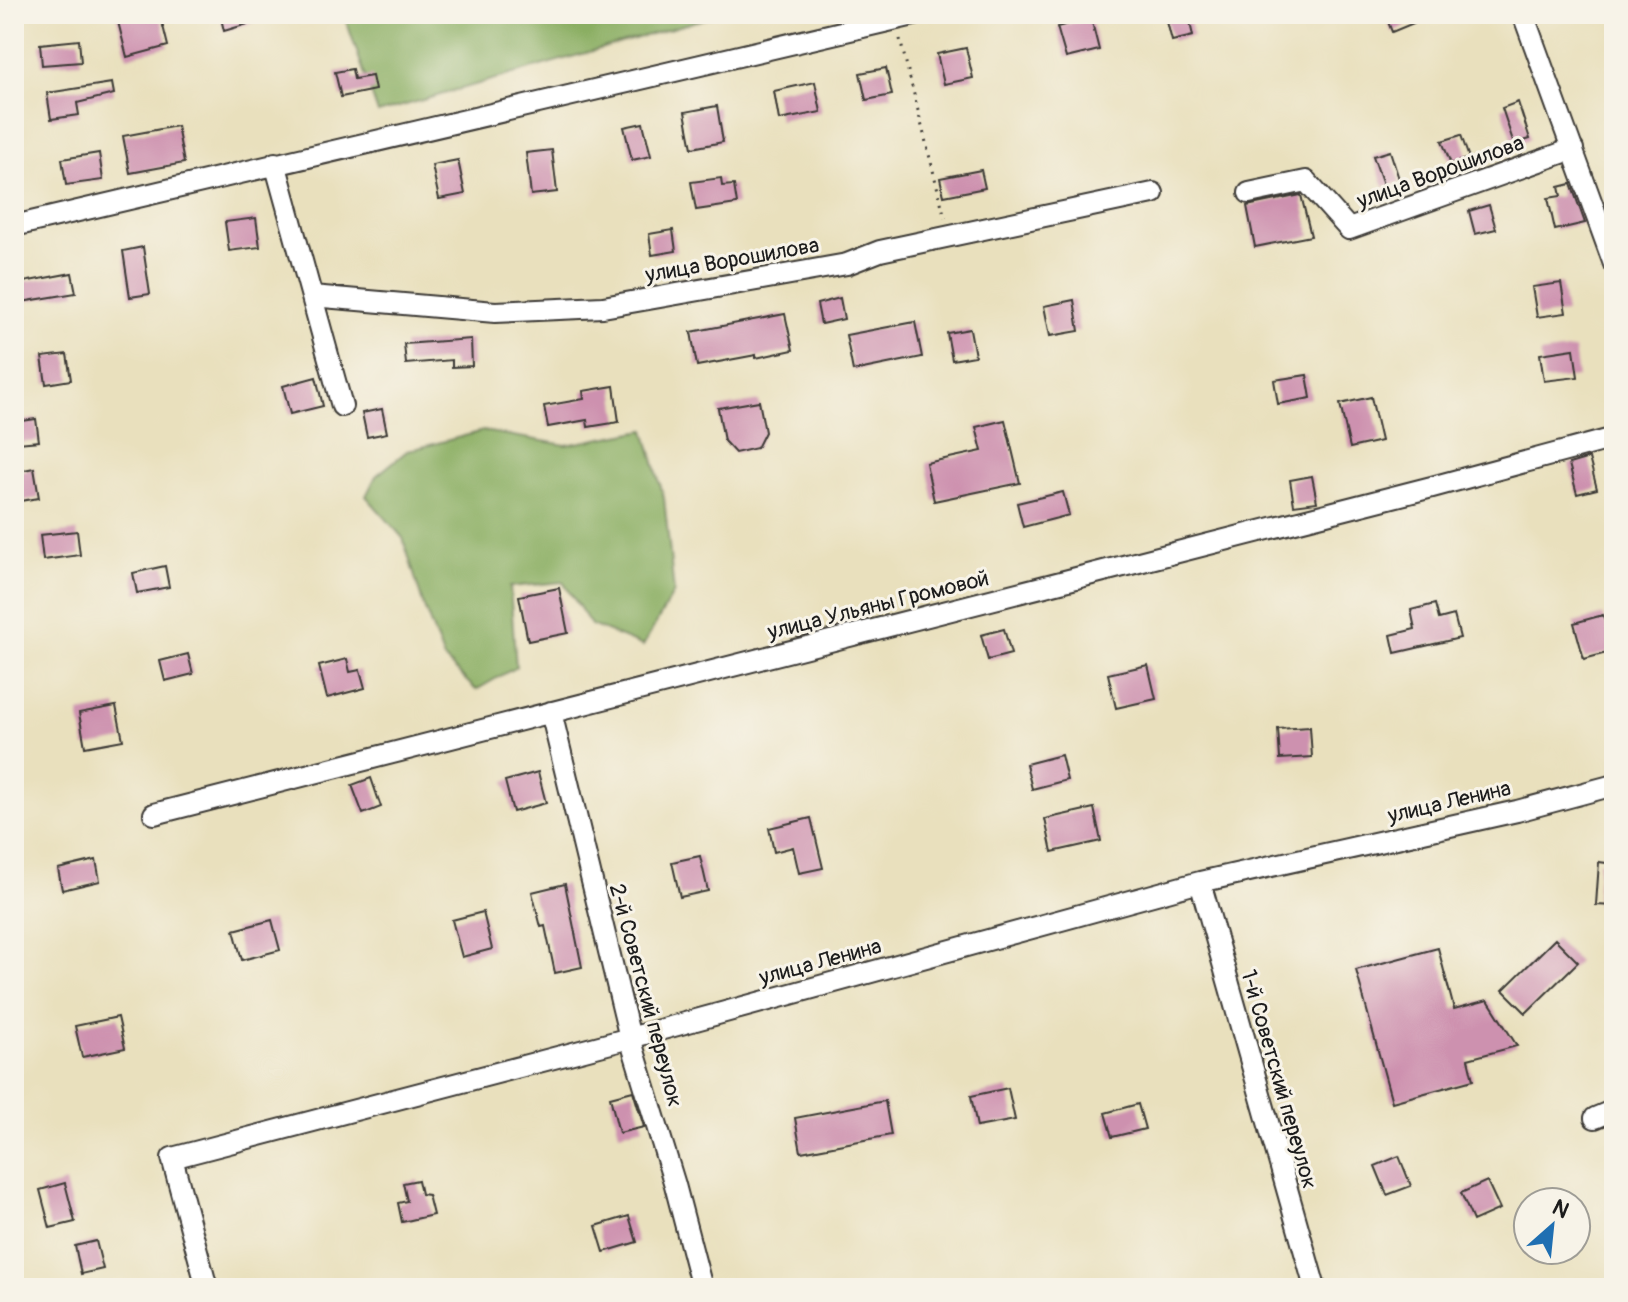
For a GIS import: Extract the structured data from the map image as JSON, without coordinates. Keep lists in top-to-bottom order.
{
  "streets": {
    "street": [
      "улица Ворошилова",
      "улица Ульяны Громовой",
      "улица Ленина",
      "2-й Советский переулок",
      "1-й Советский переулок"
    ]
  },
  "crossings": [
    ["улица Ульяны Громовой", "2-й Советский переулок"],
    ["улица Ленина", "2-й Советский переулок"],
    ["улица Ленина", "1-й Советский переулок"]
  ],
  "north": "top right"
}
